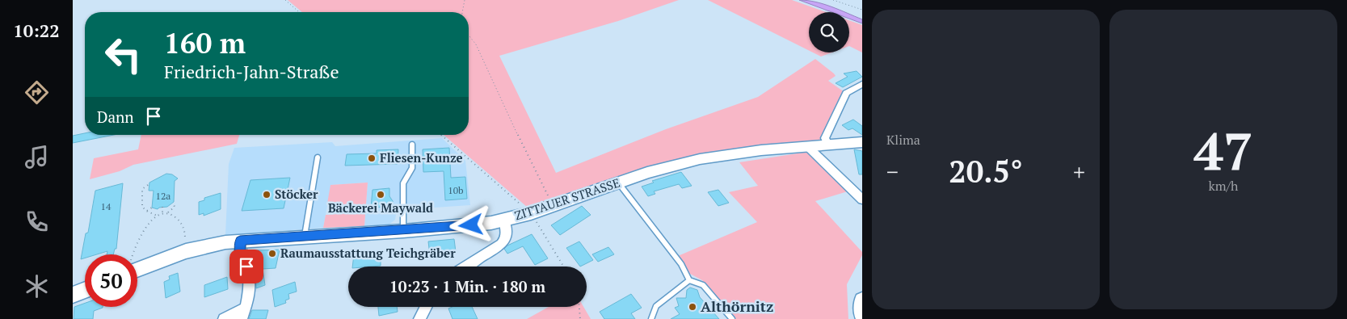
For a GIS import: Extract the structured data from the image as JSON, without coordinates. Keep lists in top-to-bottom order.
{
  "streets": {
    "main road": ["ZITTAUER STRASSE"]
  },
  "places": [
    "Fliesen-Kunze",
    "Stöcker",
    "Bäckerei Maywald",
    "Raumausstattung Teichgräber",
    "Althörnitz"
  ],
  "house_numbers": ["10b", "12a", "14"],
  "page": {
    "tabs": "10:22",
    "tile": [
      "Klima",
      ["47", "km/h"]
    ],
    "turn": ["160 m", "Friedrich-Jahn-Straße"],
    "then": "Dann",
    "heat": ["−", "20.5°", "+"],
    "limit": "50",
    "trip": "10:23 · 1 Min. · 180 m"
  }
}
